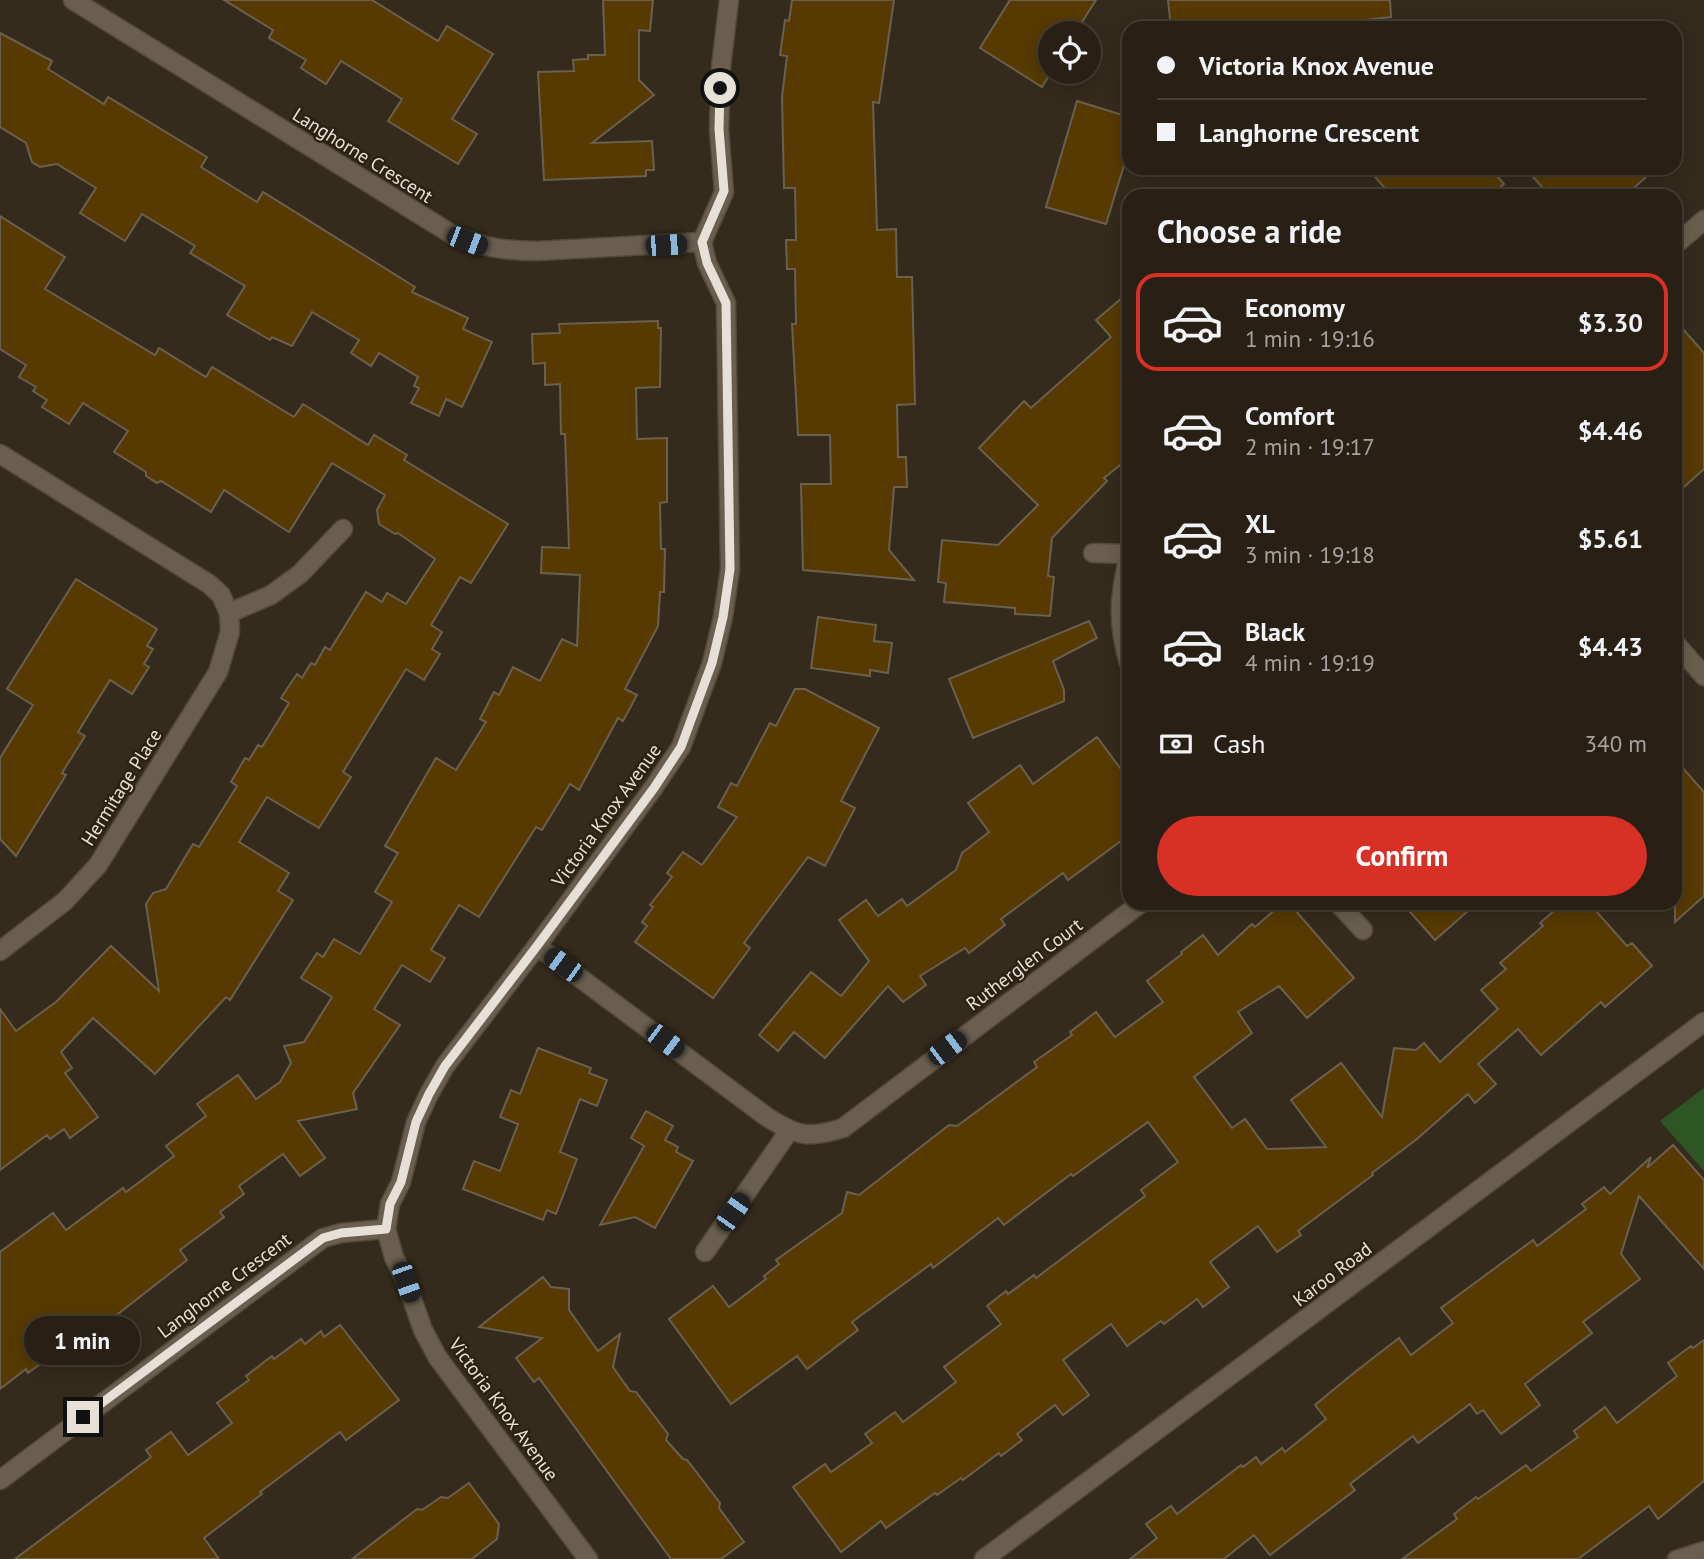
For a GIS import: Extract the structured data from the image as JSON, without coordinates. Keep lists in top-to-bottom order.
{
  "streets": {
    "street": [
      "Langhorne Crescent",
      "Hermitage Place",
      "Victoria Knox Avenue",
      "Rutherglen Court",
      "Karoo Road"
    ]
  },
  "crossings": [
    ["Langhorne Crescent", "Victoria Knox Avenue"],
    ["Victoria Knox Avenue", "Rutherglen Court"]
  ],
  "page": {
    "banner": ["Victoria Knox Avenue", "Langhorne Crescent"],
    "heading": "Choose a ride",
    "list": [
      {
        "name": "Economy",
        "note": "1 min · 19:16",
        "value": "$3.30"
      },
      {
        "name": "Comfort",
        "note": "2 min · 19:17",
        "value": "$4.46"
      },
      {
        "name": "XL",
        "note": "3 min · 19:18",
        "value": "$5.61"
      },
      {
        "name": "Black",
        "note": "4 min · 19:19",
        "value": "$4.43"
      }
    ],
    "pay": ["Cash", "340 m"],
    "buttons": "Confirm",
    "bubble": "1 min"
  }
}
